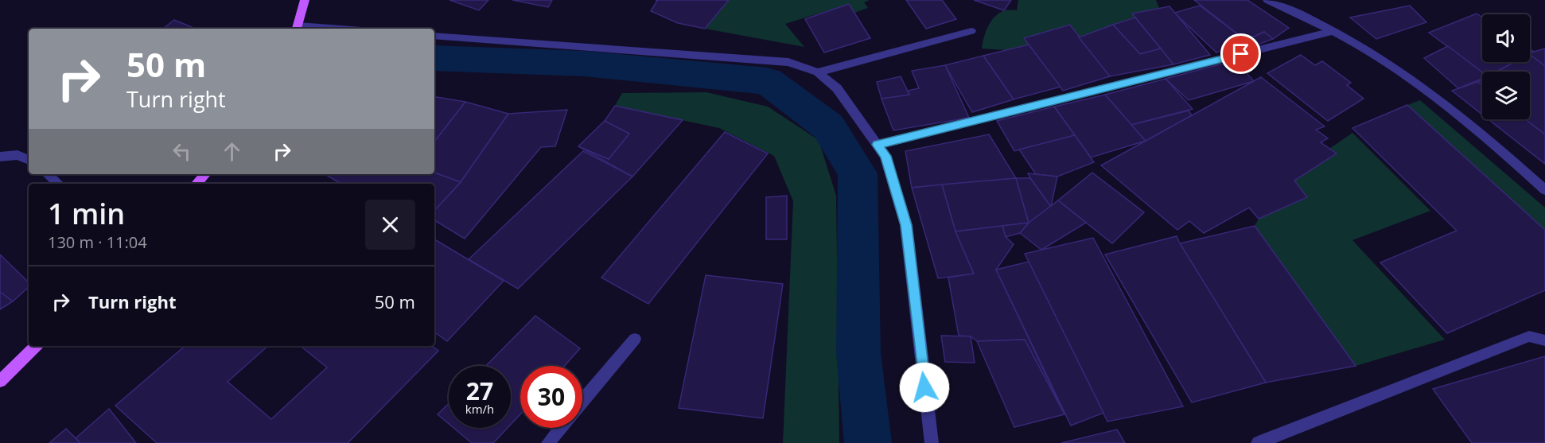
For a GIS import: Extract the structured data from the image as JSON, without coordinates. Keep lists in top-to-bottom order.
{
  "page": {
    "turn": ["50 m", "Turn right"],
    "heading": ["1 min", "130 m · 11:04"],
    "list": [
      {
        "name": "Turn right",
        "value": "50 m"
      }
    ],
    "speed": "27 km/h",
    "limit": "30"
  }
}
